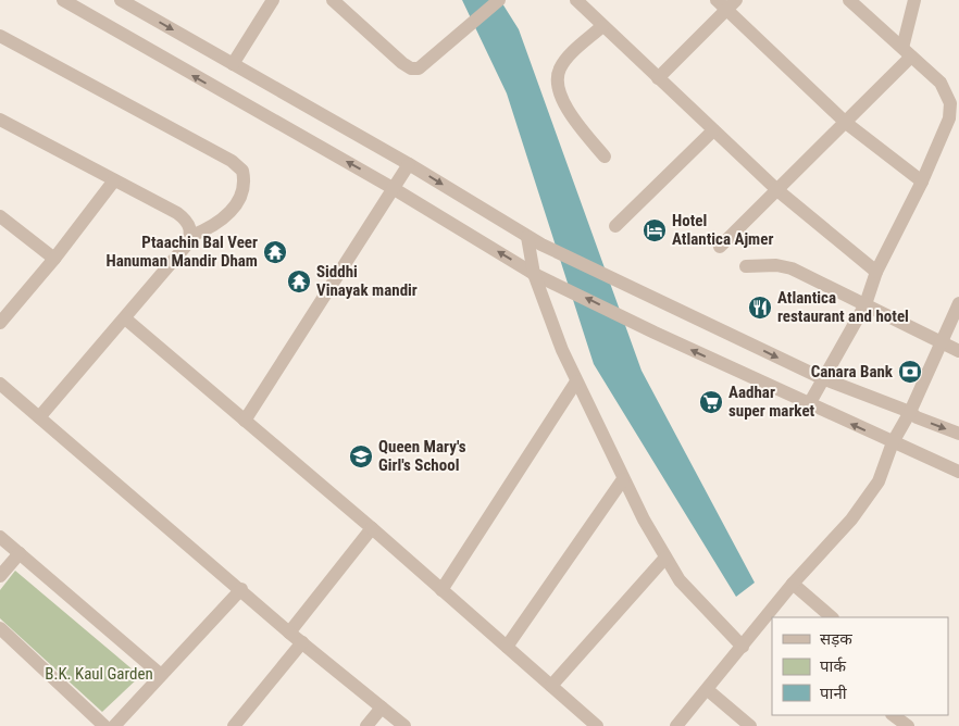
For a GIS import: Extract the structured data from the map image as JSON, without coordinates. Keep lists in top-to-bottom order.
{
  "parks": ["B.K. Kaul Garden"],
  "places": {
    "hotel": ["Hotel Atlantica Ajmer"],
    "temple": ["Ptaachin Bal Veer Hanuman Mandir Dham", "Siddhi Vinayak mandir"],
    "restaurant": ["Atlantica restaurant and hotel"],
    "bank": ["Canara Bank"],
    "supermarket": ["Aadhar super market"],
    "school or university": ["Queen Mary's Girl's School"]
  },
  "legend": ["सड़क", "पार्क", "पानी"]
}
